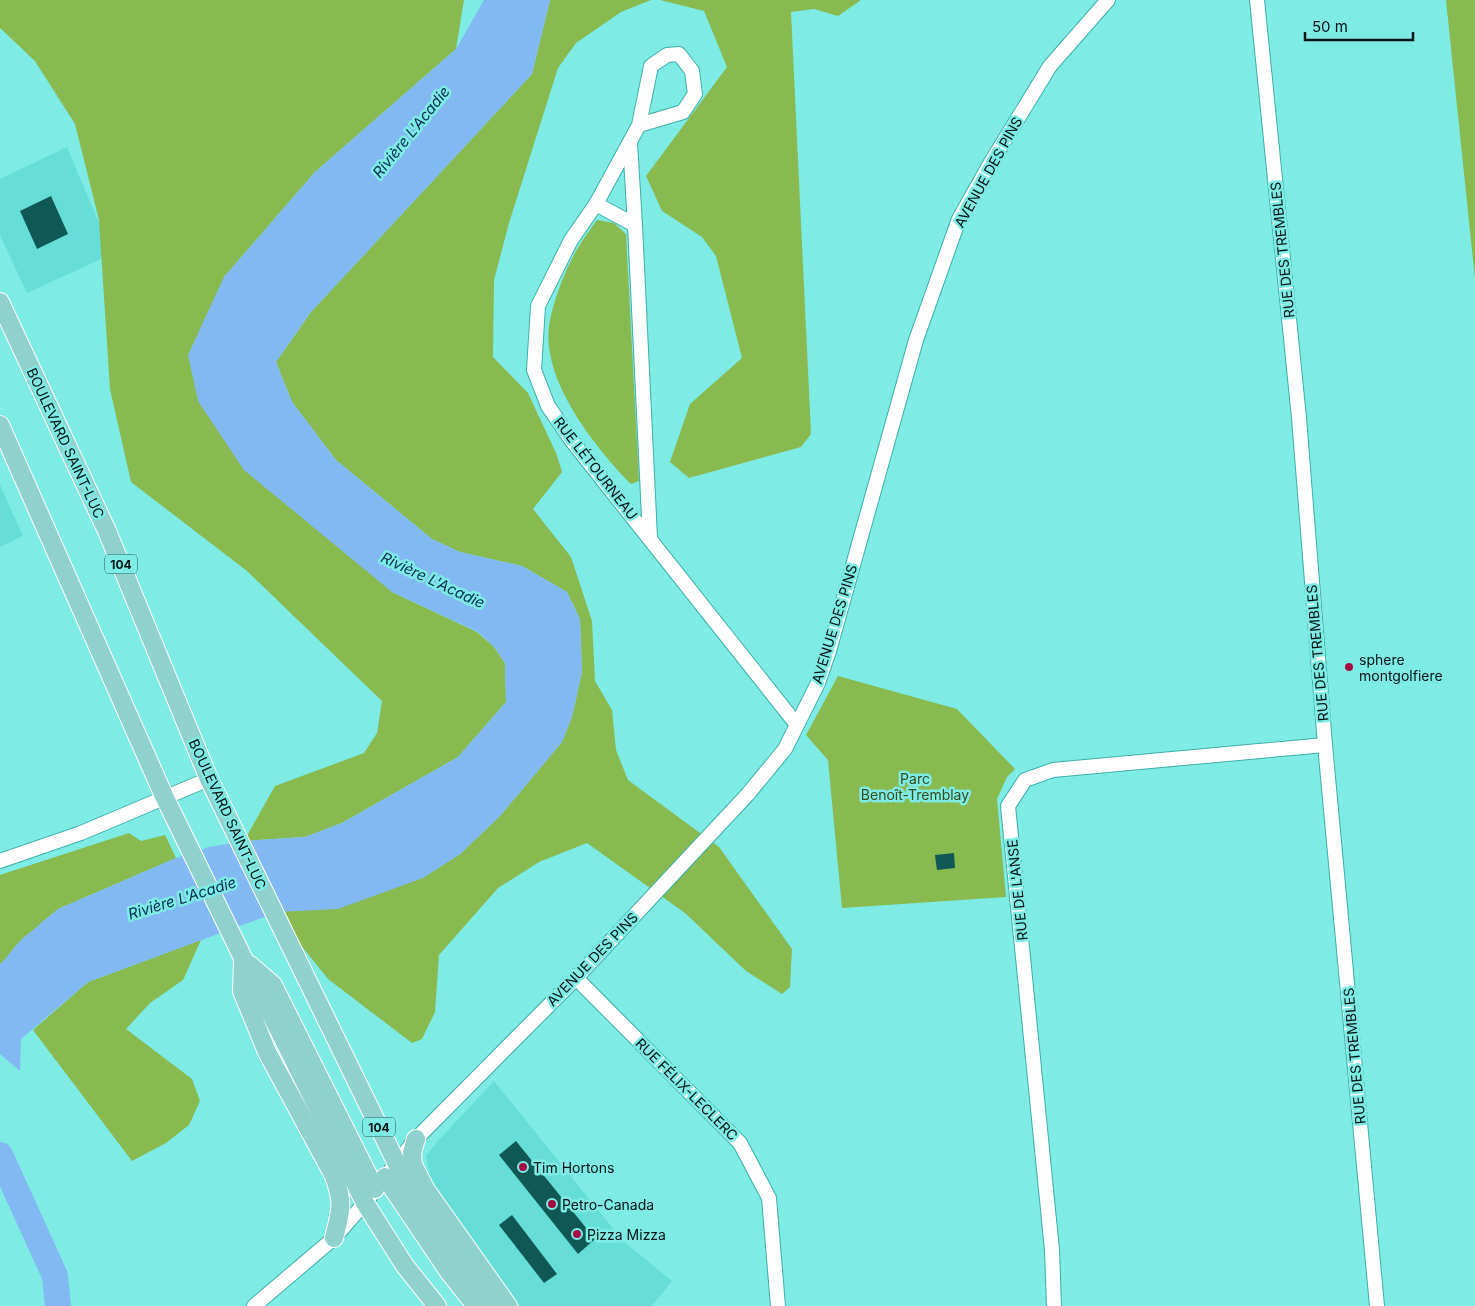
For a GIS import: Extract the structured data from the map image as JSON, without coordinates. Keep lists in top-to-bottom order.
{
  "streets": {
    "main road": ["BOULEVARD SAINT-LUC", "104"],
    "street": [
      "AVENUE DES PINS",
      "RUE DES TREMBLES",
      "RUE LÉTOURNEAU",
      "RUE DE L'ANSE",
      "RUE FÉLIX-LECLERC"
    ]
  },
  "crossings": [
    ["AVENUE DES PINS", "BOULEVARD SAINT-LUC"],
    ["AVENUE DES PINS", "RUE LÉTOURNEAU"],
    ["AVENUE DES PINS", "RUE FÉLIX-LECLERC"],
    ["RUE DES TREMBLES", "RUE DE L'ANSE"]
  ],
  "water": ["Rivière L'Acadie"],
  "parks": ["Parc Benoît-Tremblay"],
  "places": [
    "sphere montgolfiere",
    "Tim Hortons",
    "Petro-Canada",
    "Pizza Mizza"
  ],
  "scale_bar": "50 m"
}
